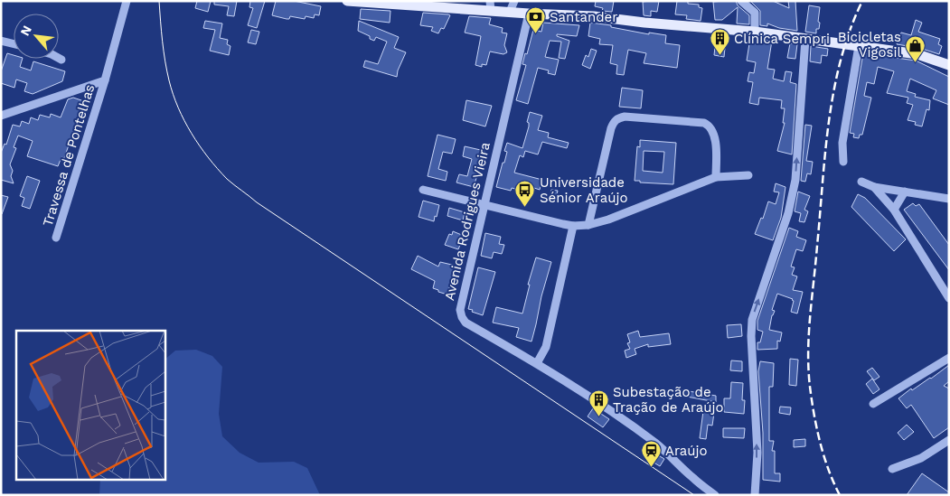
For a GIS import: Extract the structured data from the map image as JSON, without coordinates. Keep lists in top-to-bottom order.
{
  "streets": {
    "street": ["Travessa de Pontelhas", "Avenida Rodrigues Vieira"]
  },
  "places": {
    "bank": ["Santander"],
    "building": ["Clínica Sempri", "Subestação de Tração de Araújo"],
    "shop": ["Bicicletas Vigosil"],
    "bus stop": ["Universidade Sénior Araújo"],
    "station": ["Araújo"]
  },
  "north": "top left"
}
